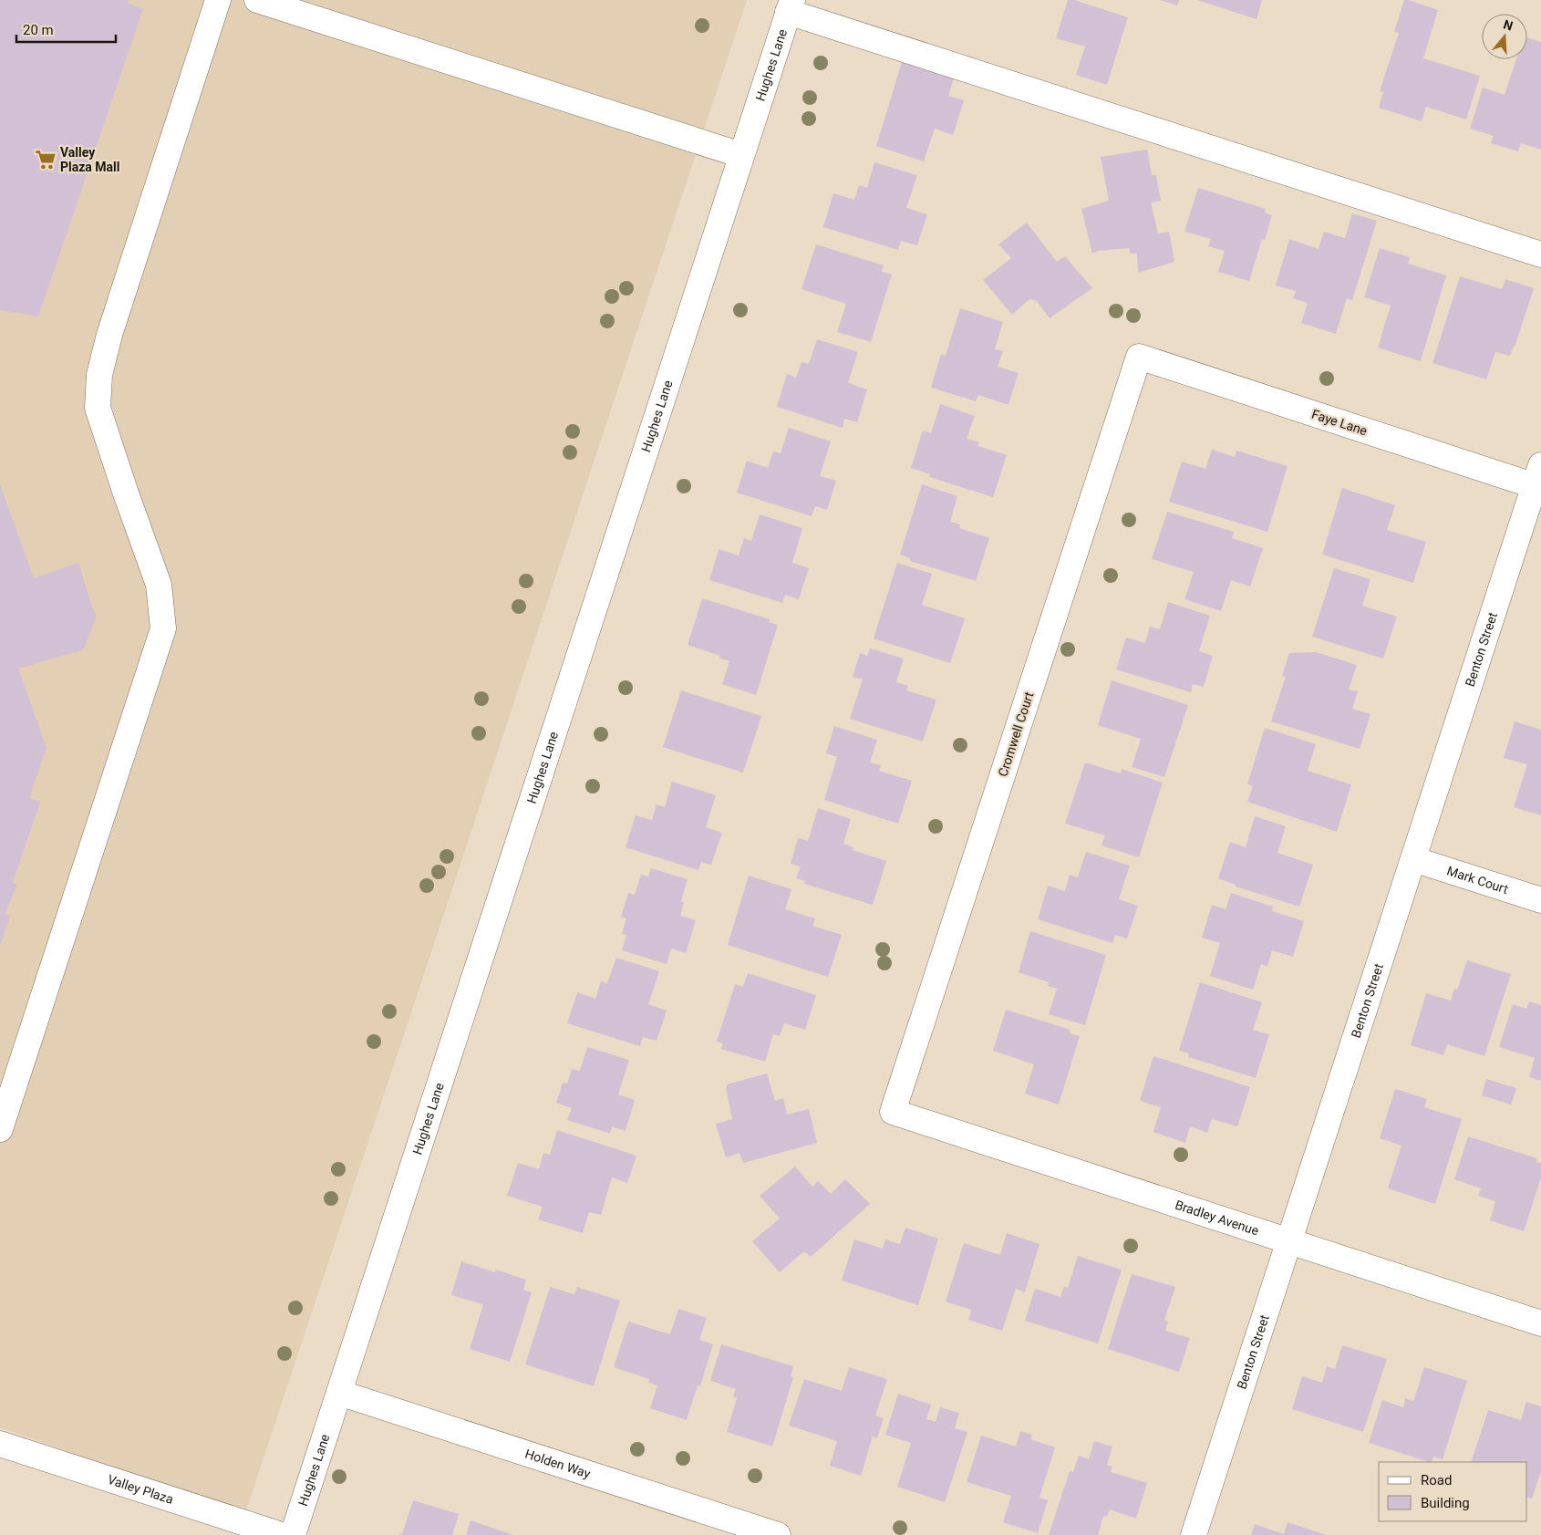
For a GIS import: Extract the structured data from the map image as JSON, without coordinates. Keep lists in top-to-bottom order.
{
  "streets": {
    "street": [
      "Hughes Lane",
      "Faye Lane",
      "Benton Street",
      "Cromwell Court",
      "Mark Court",
      "Bradley Avenue",
      "Holden Way",
      "Valley Plaza"
    ]
  },
  "crossings": [
    ["Hughes Lane", "Holden Way"],
    ["Faye Lane", "Benton Street"],
    ["Faye Lane", "Cromwell Court"],
    ["Benton Street", "Mark Court"],
    ["Benton Street", "Bradley Avenue"],
    ["Cromwell Court", "Bradley Avenue"]
  ],
  "places": {
    "supermarket": ["Valley Plaza Mall"]
  },
  "legend": ["Road", "Building"],
  "scale_bar": "20 m",
  "north": "top"
}
